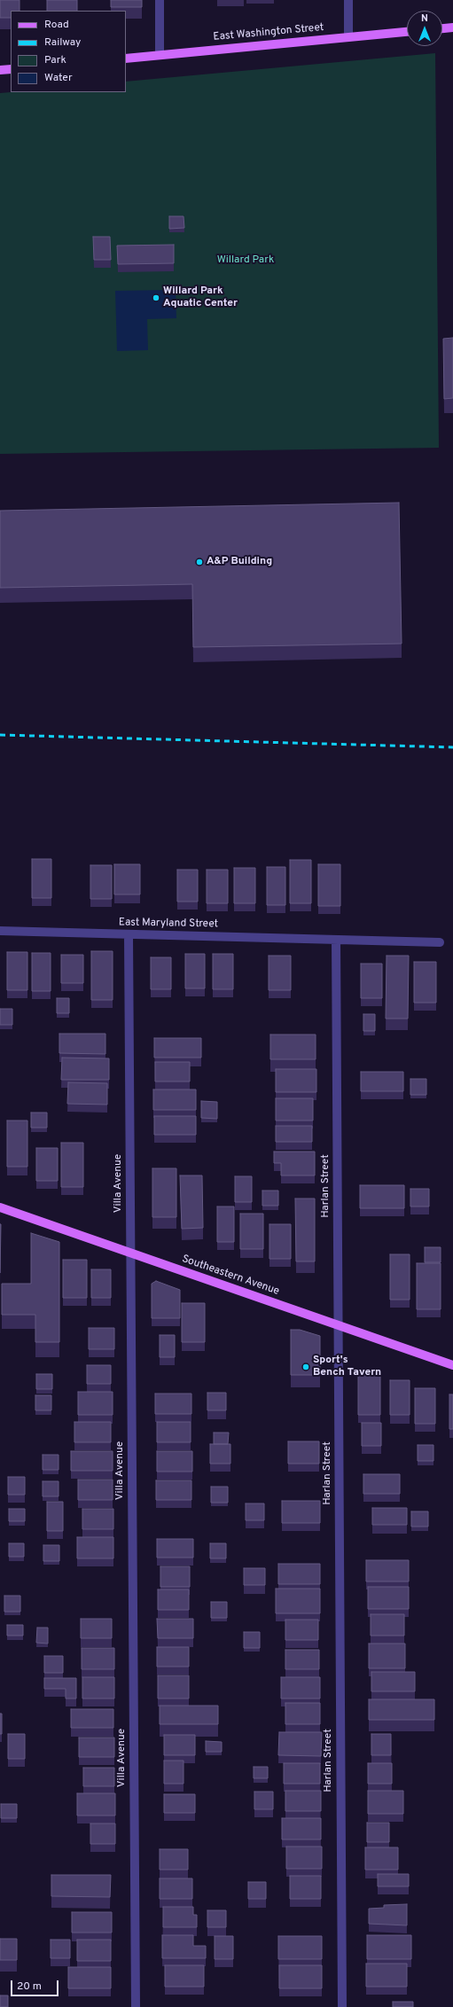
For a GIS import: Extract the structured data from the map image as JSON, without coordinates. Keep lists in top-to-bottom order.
{
  "streets": {
    "main road": ["East Washington Street", "Southeastern Avenue"],
    "street": ["East Maryland Street", "Villa Avenue", "Harlan Street"]
  },
  "crossings": [
    ["East Maryland Street", "Villa Avenue"],
    ["East Maryland Street", "Harlan Street"],
    ["Villa Avenue", "Southeastern Avenue"],
    ["Harlan Street", "Southeastern Avenue"]
  ],
  "parks": ["Willard Park"],
  "places": ["Willard Park Aquatic Center", "A&P Building", "Sport's Bench Tavern"],
  "legend": [
    "Road",
    "Railway",
    "Park",
    "Water"
  ],
  "scale_bar": "20 m",
  "north": "top"
}
